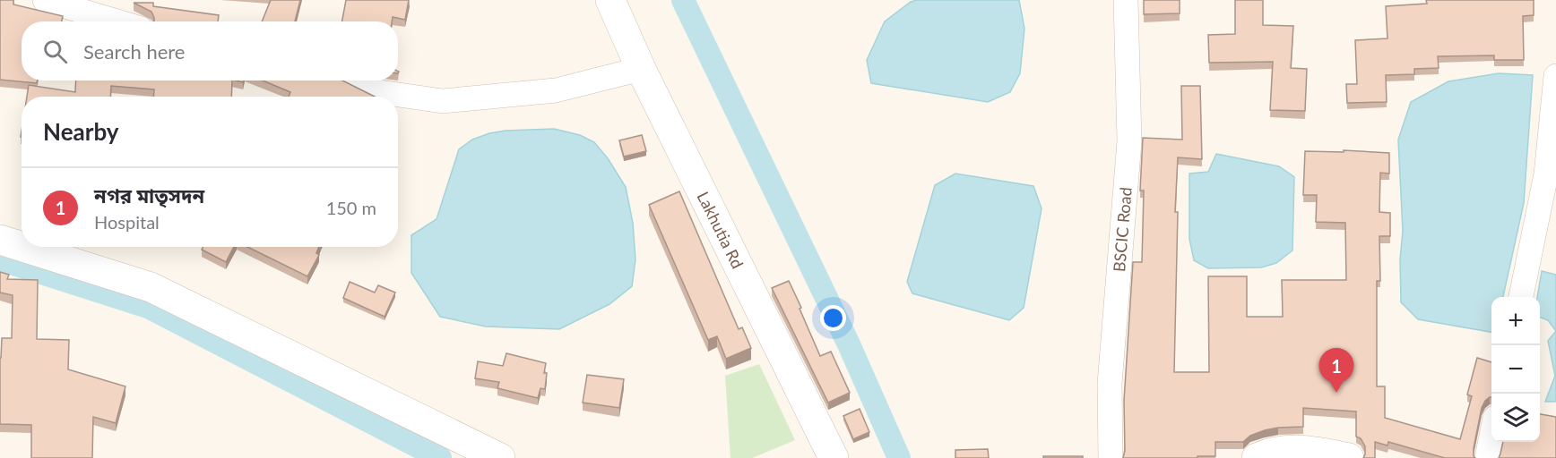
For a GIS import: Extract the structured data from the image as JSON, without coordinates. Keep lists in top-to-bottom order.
{
  "streets": {
    "street": ["BSCIC Road", "Lakhutia Rd"]
  },
  "page": {
    "search": "Search here",
    "heading": "Nearby",
    "list": [
      {
        "mark": "1",
        "name": "নগর মাতৃসদন",
        "note": "Hospital",
        "value": "150 m"
      }
    ],
    "map_buttons": ["+", "−"],
    "pins": "1"
  }
}
